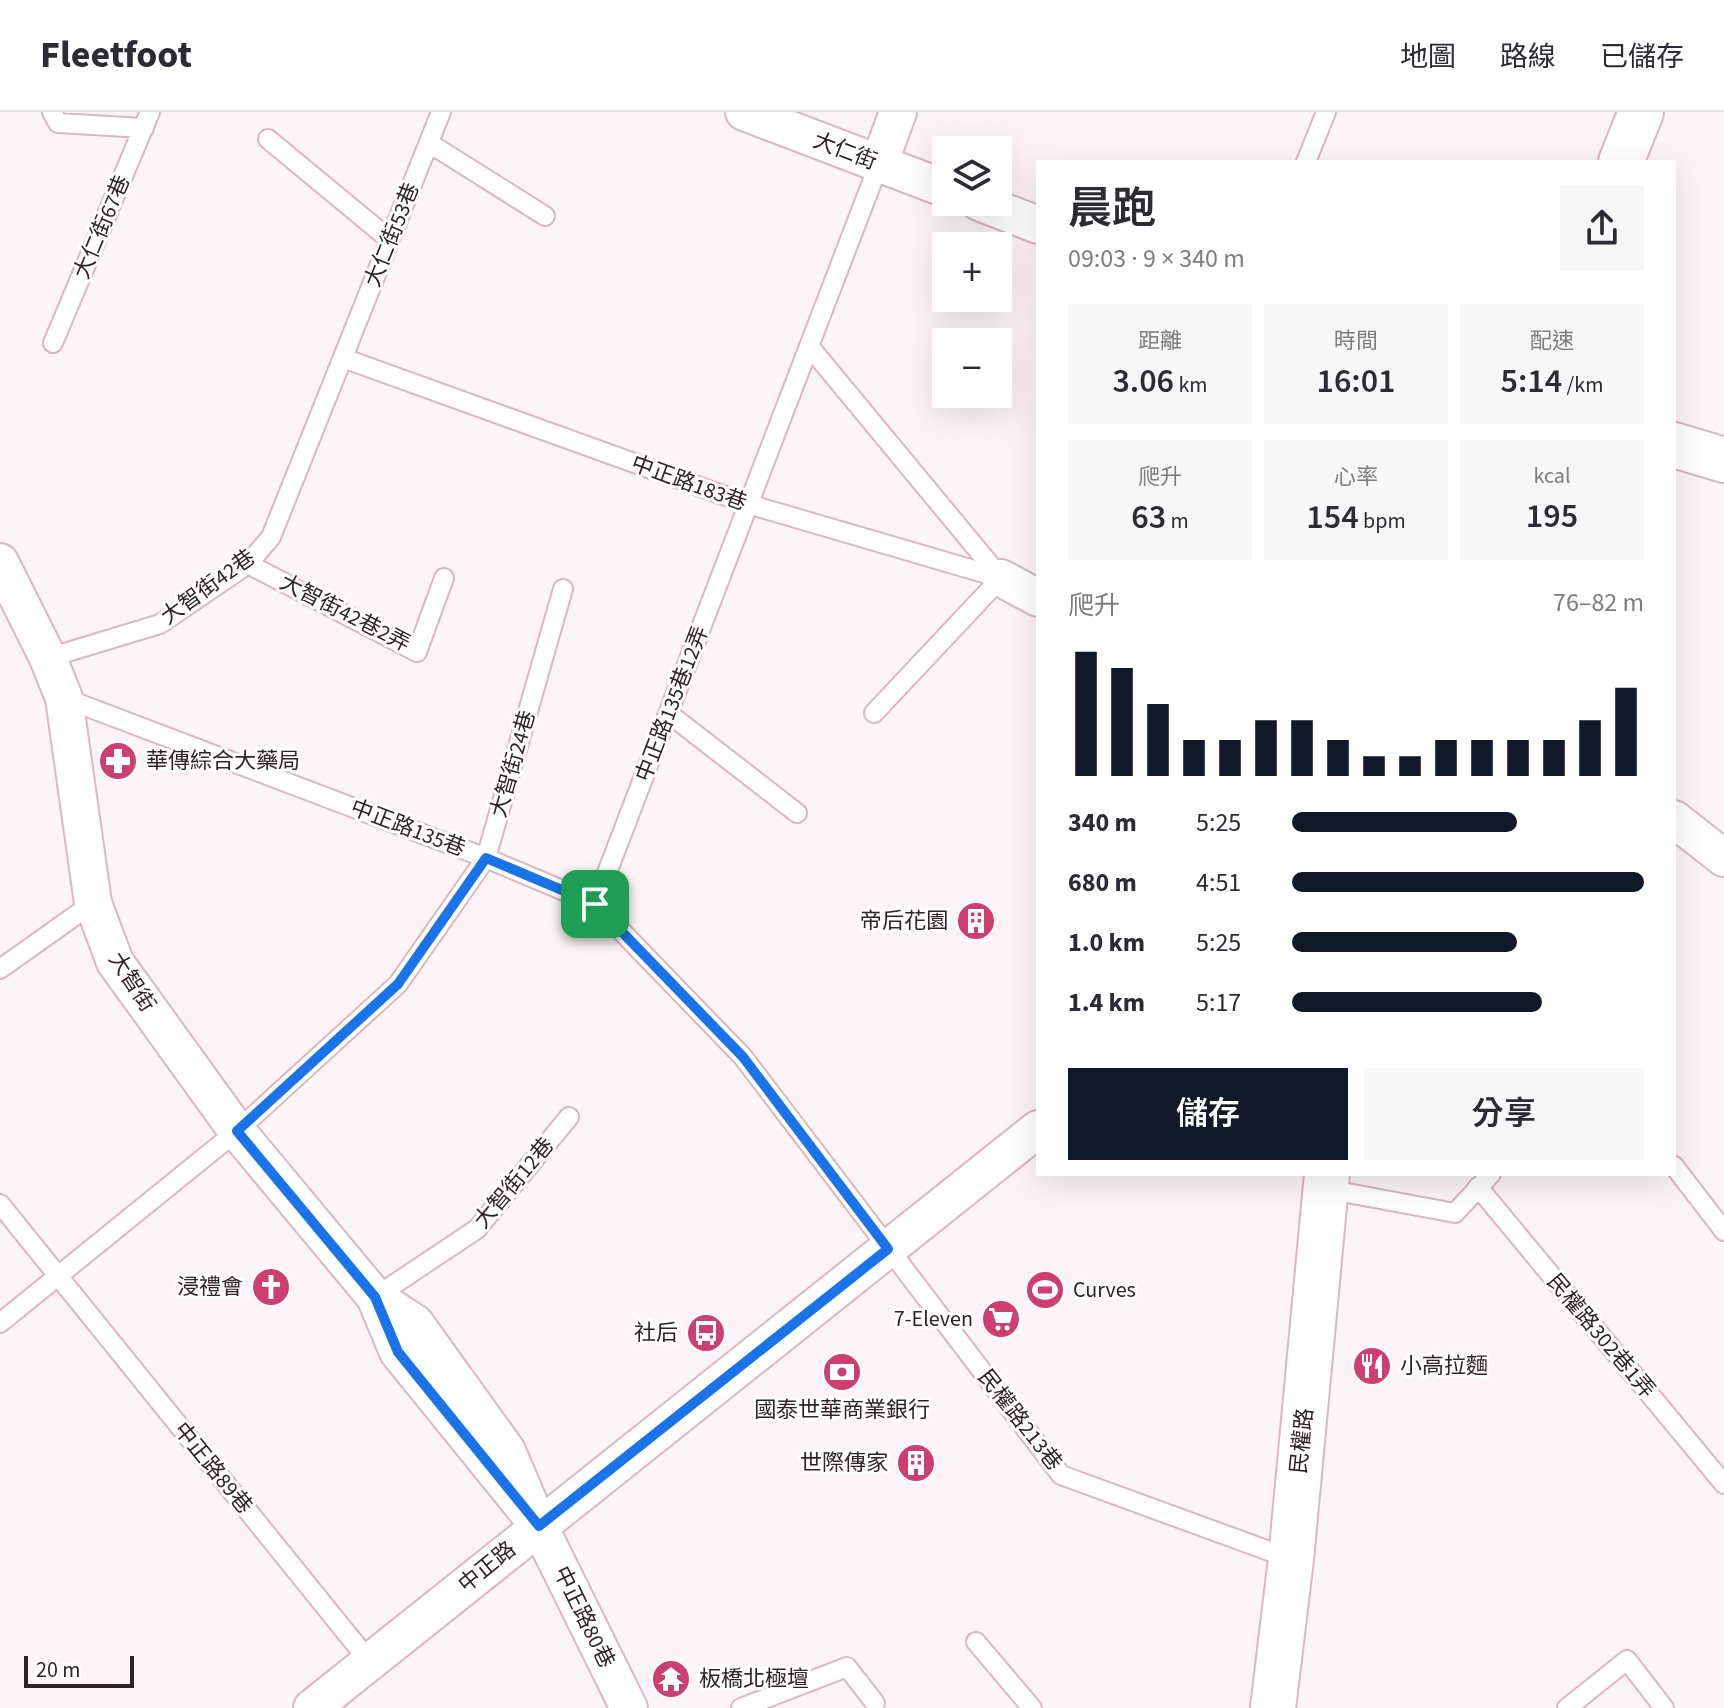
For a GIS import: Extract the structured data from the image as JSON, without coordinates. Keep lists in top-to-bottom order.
{
  "streets": {
    "main road": ["民權路"],
    "street": [
      "大仁街",
      "中正路183巷",
      "大智街",
      "中正路",
      "中正路80巷"
    ],
    "lane": [
      "大仁街67巷",
      "大仁街53巷",
      "大智街42巷",
      "大智街42巷2弄",
      "中正路135巷12弄",
      "大智街24巷",
      "中正路135巷",
      "大智街12巷",
      "民權路302巷1弄",
      "民權路213巷",
      "中正路89巷"
    ]
  },
  "crossings": [
    ["大仁街", "中正路135巷12弄"],
    ["大仁街53巷", "中正路183巷"],
    ["大仁街53巷", "大智街42巷"],
    ["中正路183巷", "大智街42巷"],
    ["中正路183巷", "中正路135巷12弄"],
    ["大智街42巷", "大智街42巷2弄"],
    ["大智街42巷", "大智街"],
    ["中正路135巷12弄", "中正路135巷"],
    ["大智街24巷", "中正路135巷"],
    ["大智街24巷", "大智街"],
    ["中正路135巷", "大智街"],
    ["中正路135巷", "民權路213巷"],
    ["中正路135巷", "中正路"],
    ["大智街", "大智街12巷"],
    ["大智街", "中正路"],
    ["大智街", "中正路80巷"],
    ["民權路213巷", "民權路"],
    ["民權路213巷", "中正路"],
    ["中正路89巷", "中正路"],
    ["中正路", "中正路80巷"]
  ],
  "places": {
    "pharmacy": ["華傳綜合大藥局"],
    "building": ["帝后花園", "世際傳家"],
    "church": ["浸禮會"],
    "sports": ["Curves"],
    "supermarket": ["7-Eleven"],
    "bus stop": ["社后"],
    "restaurant": ["小高拉麵"],
    "bank": ["國泰世華商業銀行"],
    "temple": ["板橋北極壇"]
  },
  "scale_bar": "20 m",
  "page": {
    "header": "Fleetfoot",
    "nav": ["地圖", "路線", "已儲存"],
    "map_buttons": ["+", "−"],
    "heading": ["晨跑", "09:03 · 9 × 340 m"],
    "stats": [
      ["距離", "3.06 km"],
      ["時間", "16:01"],
      ["配速", "5:14 /km"],
      ["爬升", "63 m"],
      ["心率", "154 bpm"],
      ["kcal", "195"]
    ],
    "chart": ["爬升", "76–82 m"],
    "list": [
      {
        "name": "340 m",
        "note": "5:25"
      },
      {
        "name": "680 m",
        "note": "4:51"
      },
      {
        "name": "1.0 km",
        "note": "5:25"
      },
      {
        "name": "1.4 km",
        "note": "5:17"
      }
    ],
    "buttons": ["儲存", "分享"],
    "scale": "20 m"
  }
}
